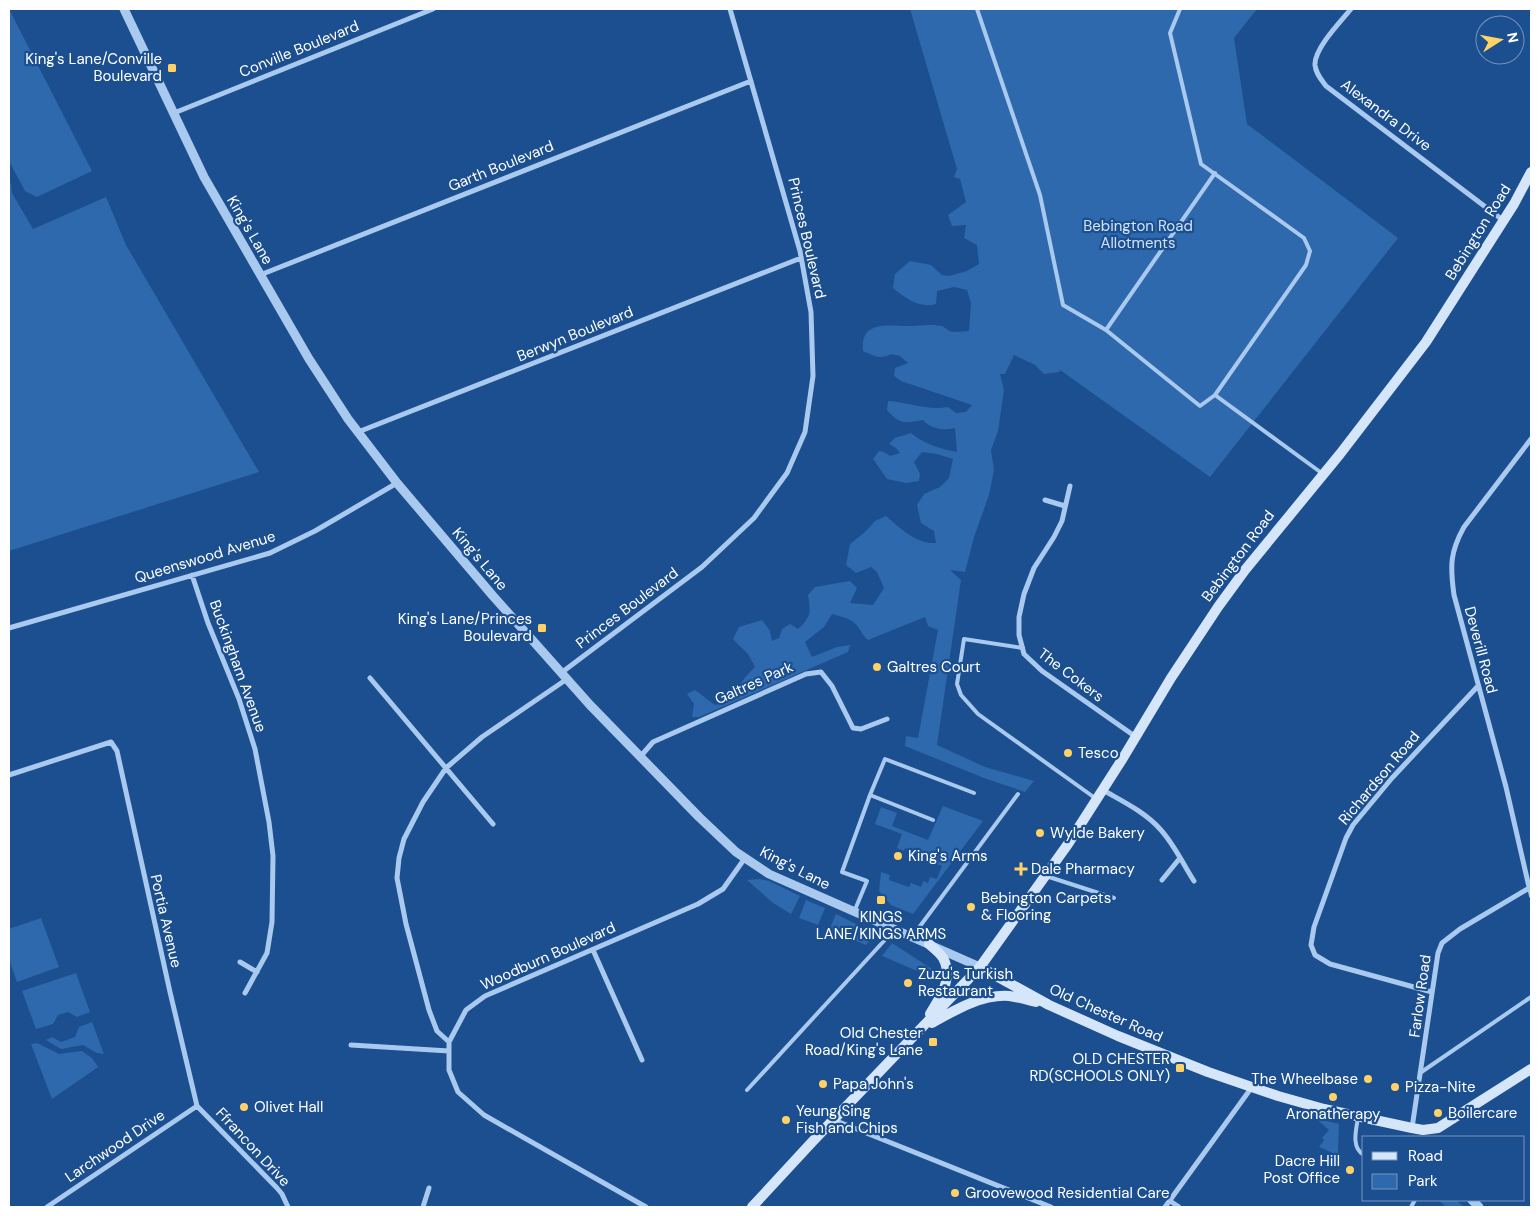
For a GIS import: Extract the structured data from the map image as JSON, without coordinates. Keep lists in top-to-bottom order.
{
  "streets": {
    "main road": ["Bebington Road", "Old Chester Road"],
    "street": [
      "Conville Boulevard",
      "Alexandra Drive",
      "Garth Boulevard",
      "King's Lane",
      "Princes Boulevard",
      "Berwyn Boulevard",
      "Queenswood Avenue",
      "Deverill Road",
      "Buckingham Avenue",
      "The Cokers",
      "Galtres Park",
      "Richardson Road",
      "Portia Avenue",
      "Woodburn Boulevard",
      "Farlow Road",
      "Larchwood Drive",
      "Ffrancon Drive"
    ]
  },
  "crossings": [
    ["Conville Boulevard", "King's Lane"],
    ["Alexandra Drive", "Bebington Road"],
    ["Garth Boulevard", "King's Lane"],
    ["Garth Boulevard", "Princes Boulevard"],
    ["King's Lane", "Bebington Road"],
    ["King's Lane", "Princes Boulevard"],
    ["King's Lane", "Berwyn Boulevard"],
    ["King's Lane", "Queenswood Avenue"],
    ["King's Lane", "Galtres Park"],
    ["King's Lane", "Woodburn Boulevard"],
    ["King's Lane", "Old Chester Road"],
    ["Bebington Road", "The Cokers"],
    ["Bebington Road", "Old Chester Road"],
    ["Princes Boulevard", "Berwyn Boulevard"],
    ["Princes Boulevard", "Woodburn Boulevard"],
    ["Queenswood Avenue", "Buckingham Avenue"],
    ["Deverill Road", "Richardson Road"],
    ["Deverill Road", "Farlow Road"],
    ["Richardson Road", "Farlow Road"],
    ["Portia Avenue", "Larchwood Drive"],
    ["Portia Avenue", "Ffrancon Drive"],
    ["Farlow Road", "Old Chester Road"],
    ["Larchwood Drive", "Ffrancon Drive"]
  ],
  "parks": ["Bebington Road Allotments"],
  "places": {
    "transit": [
      "King's Lane/Conville Boulevard",
      "King's Lane/Princes Boulevard",
      "KINGS LANE/KINGS ARMS",
      "Old Chester Road/King's Lane",
      "OLD CHESTER RD(SCHOOLS ONLY)"
    ],
    "other": [
      "Galtres Court",
      "Tesco",
      "Wylde Bakery",
      "King's Arms",
      "Bebington Carpets & Flooring",
      "Zuzu's Turkish Restaurant",
      "The Wheelbase",
      "Papa John's",
      "Pizza-Nite",
      "Aronatherapy",
      "Olivet Hall",
      "Boilercare",
      "Yeung Sing Fish and Chips",
      "Dacre Hill Post Office",
      "Groovewood Residential Care"
    ],
    "health": ["Dale Pharmacy"]
  },
  "legend": ["Road", "Park"],
  "north": "right"
}
